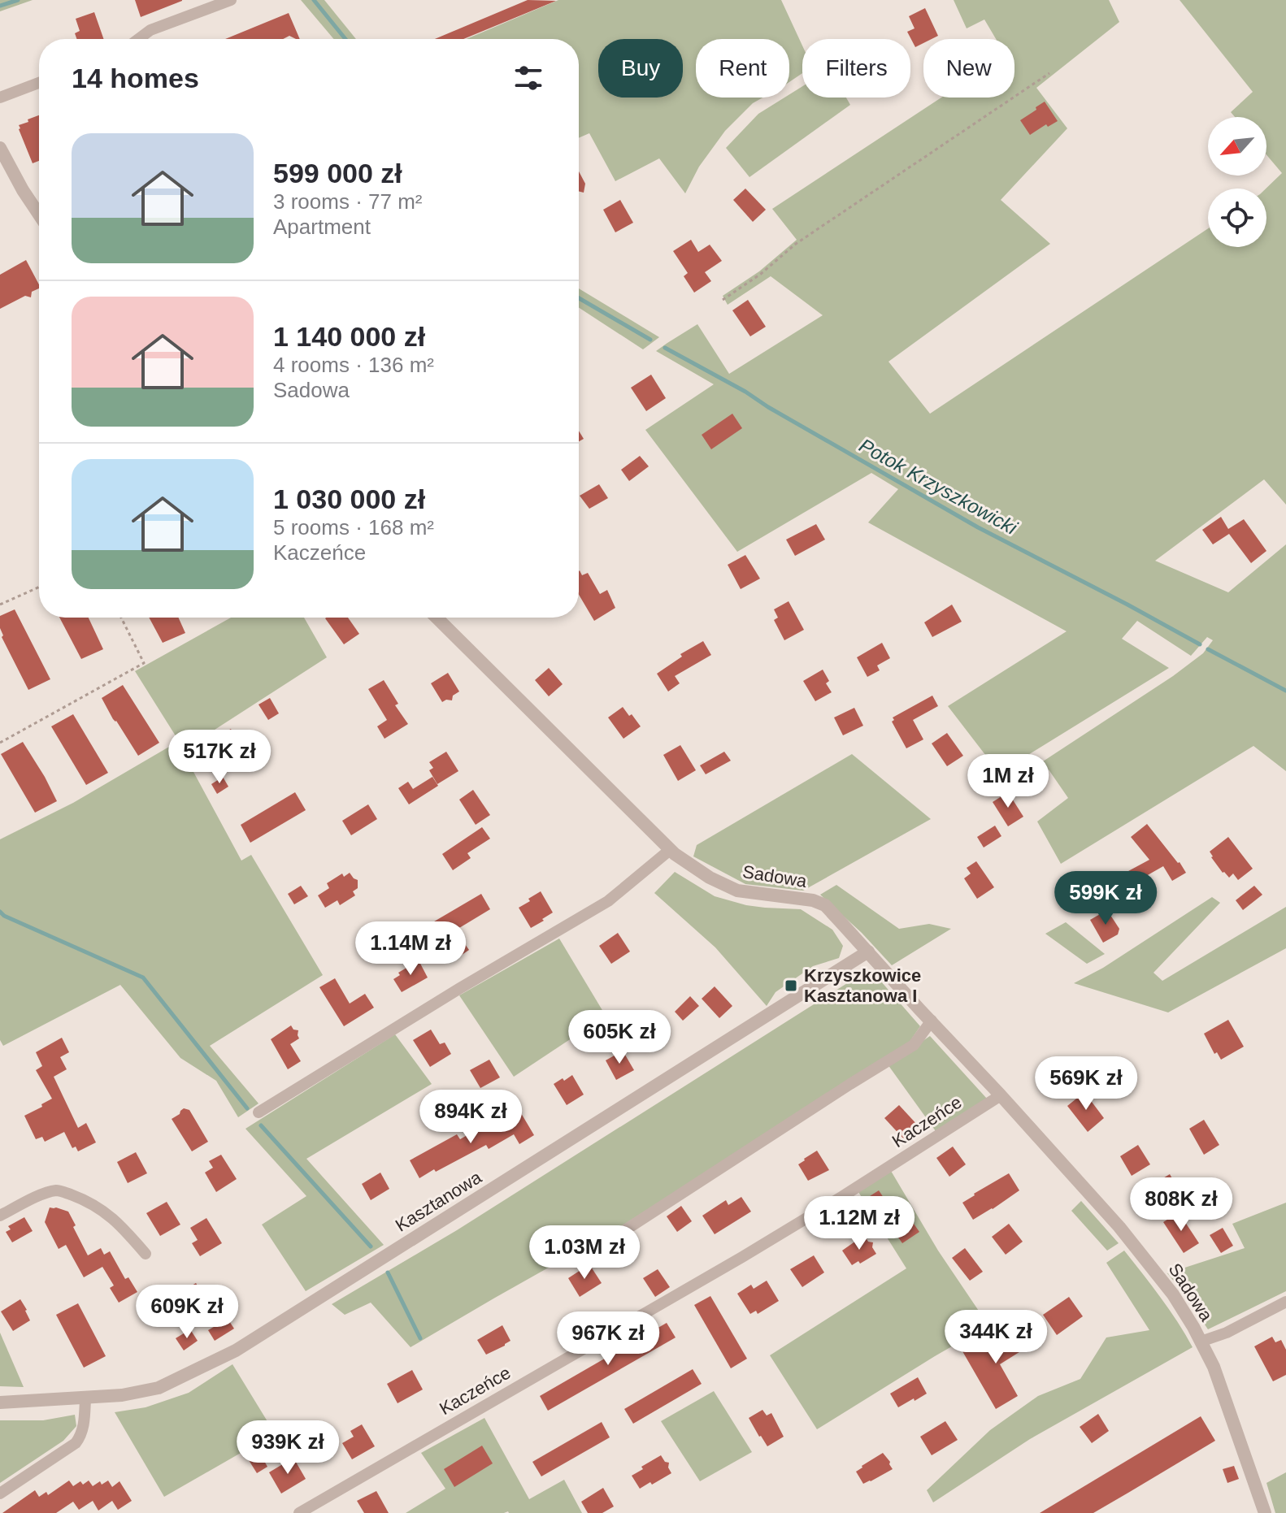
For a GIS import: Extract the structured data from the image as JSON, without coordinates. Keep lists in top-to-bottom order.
{
  "streets": {
    "street": ["Sadowa", "Kaczeńce", "Kasztanowa"]
  },
  "crossings": [
    ["Sadowa", "Kaczeńce"],
    ["Sadowa", "Kasztanowa"]
  ],
  "water": ["Potok Krzyszkowicki"],
  "places": {
    "transit": ["Krzyszkowice Kasztanowa I"]
  },
  "north": "bottom left",
  "page": {
    "chip": [
      "Buy",
      "Rent",
      "Filters",
      "New"
    ],
    "heading": "14 homes",
    "list": [
      {
        "name": "599 000 zł",
        "note": "3 rooms · 77 m² · Apartment"
      },
      {
        "name": "1 140 000 zł",
        "note": "4 rooms · 136 m² · Sadowa"
      },
      {
        "name": "1 030 000 zł",
        "note": "5 rooms · 168 m² · Kaczeńce"
      }
    ],
    "price": [
      "517K zł",
      "1M zł",
      "599K zł",
      "1.14M zł",
      "605K zł",
      "569K zł",
      "894K zł",
      "808K zł",
      "1.12M zł",
      "1.03M zł",
      "609K zł",
      "344K zł",
      "967K zł",
      "939K zł"
    ]
  }
}
